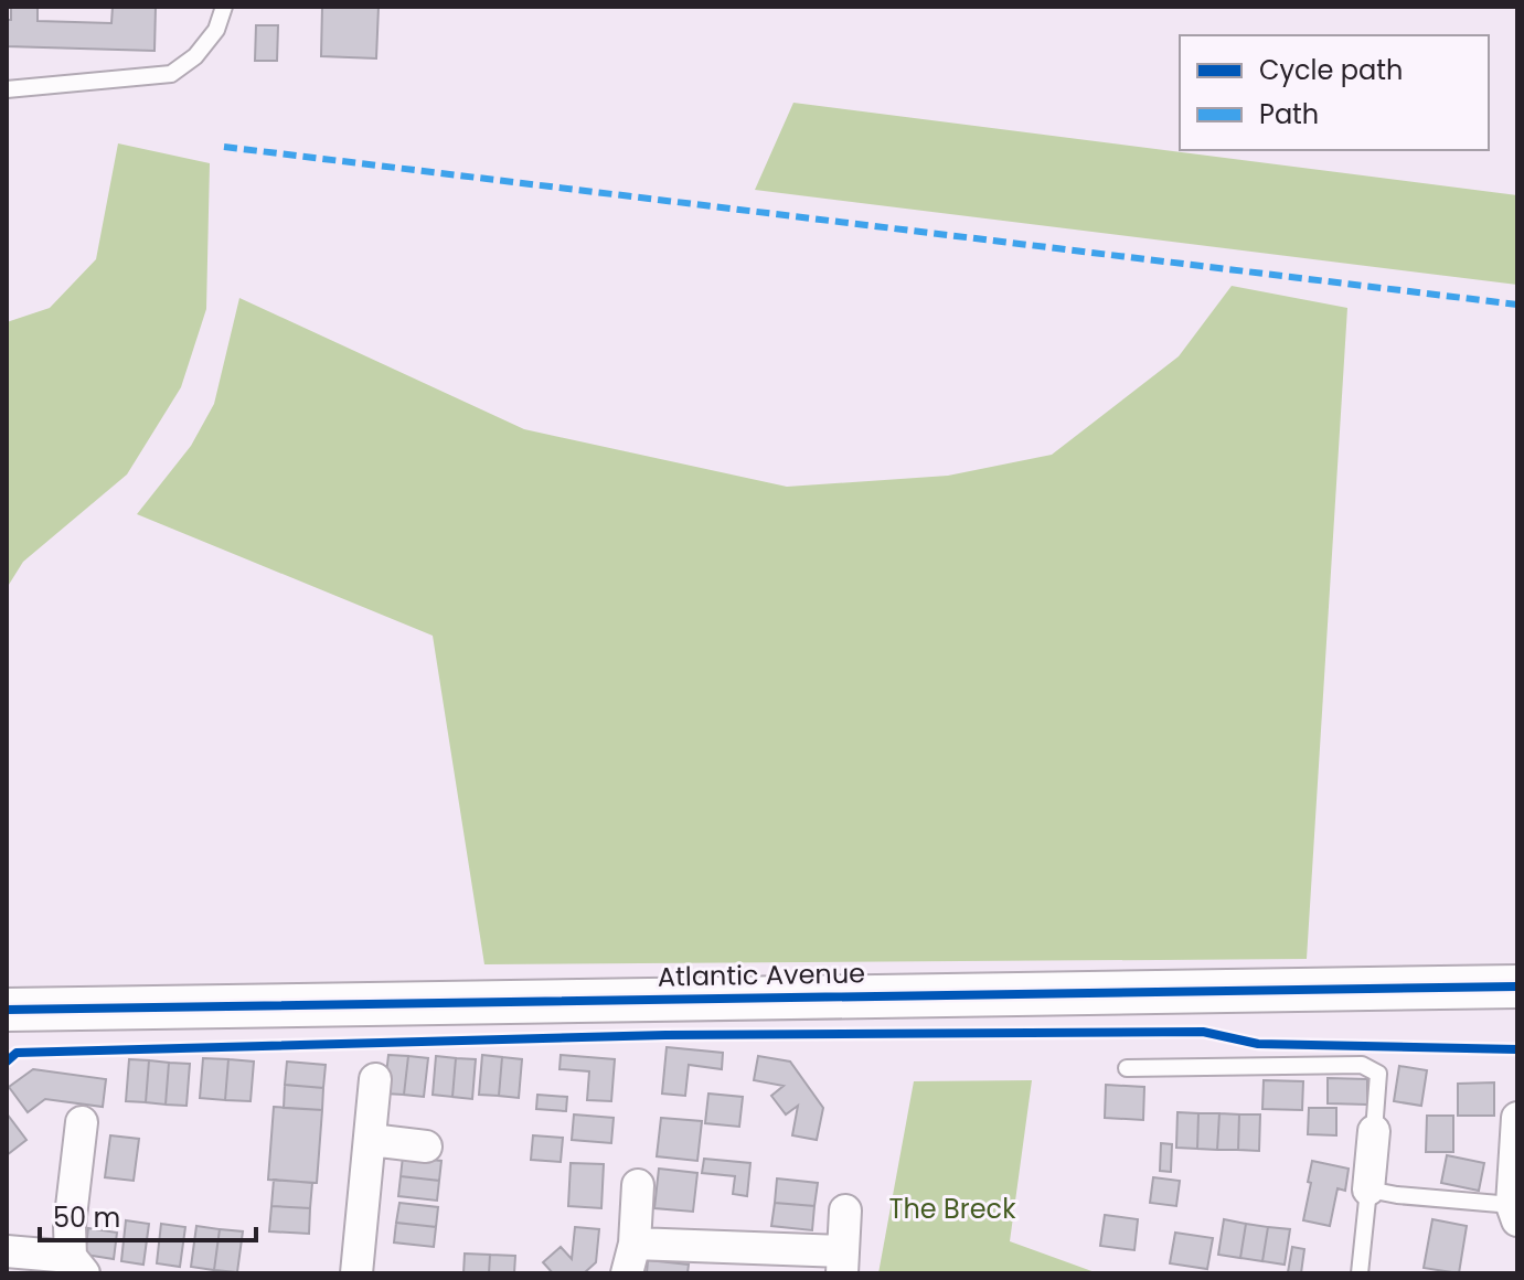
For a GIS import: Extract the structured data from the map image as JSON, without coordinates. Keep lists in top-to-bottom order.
{
  "streets": {
    "street": ["Atlantic Avenue"]
  },
  "parks": ["The Breck"],
  "legend": ["Cycle path", "Path"],
  "scale_bar": "50 m"
}
